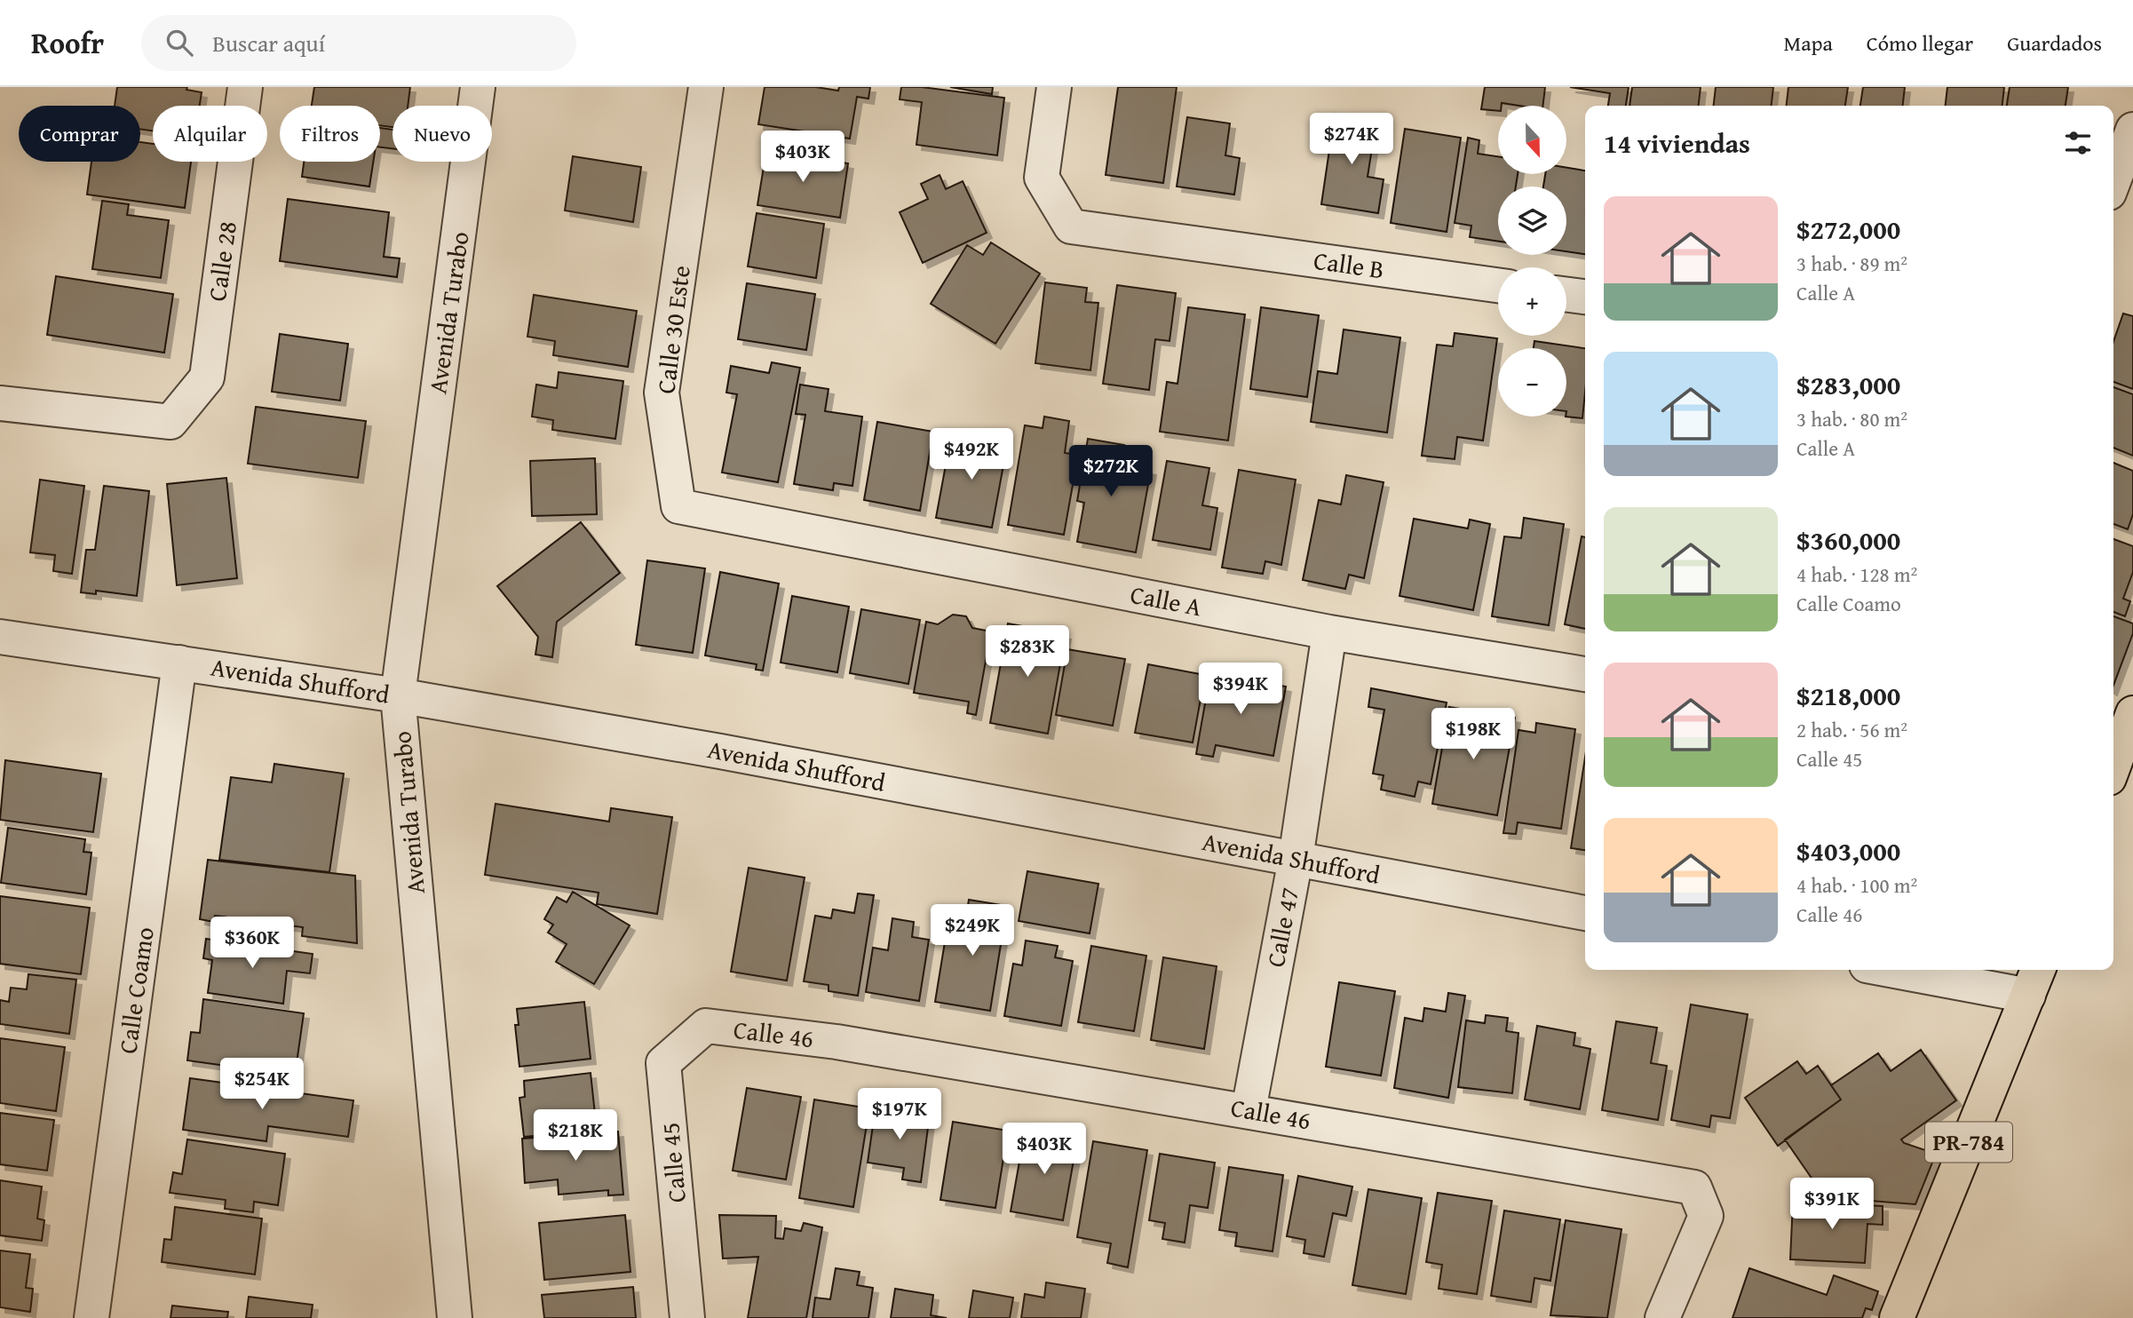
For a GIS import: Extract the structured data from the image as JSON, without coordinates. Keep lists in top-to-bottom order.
{
  "streets": {
    "main road": ["PR-784"],
    "street": [
      "Calle 28",
      "Calle B",
      "Avenida Turabo",
      "Calle 30 Este",
      "Calle A",
      "Avenida Shufford",
      "Calle 47",
      "Calle Coamo",
      "Calle 46",
      "Calle 45"
    ]
  },
  "crossings": [
    ["Avenida Turabo", "Avenida Shufford"],
    ["Calle 30 Este", "Calle A"],
    ["Calle A", "Calle 47"],
    ["Avenida Shufford", "Calle 47"],
    ["Avenida Shufford", "Calle Coamo"],
    ["Calle 47", "Calle 46"],
    ["Calle 46", "Calle 45"]
  ],
  "north": "bottom",
  "page": {
    "header": "Roofr",
    "search": "Buscar aquí",
    "nav": ["Mapa", "Cómo llegar", "Guardados"],
    "map_buttons": ["+", "−"],
    "chip": [
      "Comprar",
      "Alquilar",
      "Filtros",
      "Nuevo"
    ],
    "heading": "14 viviendas",
    "price": [
      "$274K",
      "$403K",
      "$492K",
      "$272K",
      "$283K",
      "$394K",
      "$198K",
      "$249K",
      "$360K",
      "$254K",
      "$197K",
      "$218K",
      "$403K",
      "$391K"
    ],
    "list": [
      {
        "name": "$272,000",
        "note": "3 hab. · 89 m² · Calle A"
      },
      {
        "name": "$283,000",
        "note": "3 hab. · 80 m² · Calle A"
      },
      {
        "name": "$360,000",
        "note": "4 hab. · 128 m² · Calle Coamo"
      },
      {
        "name": "$218,000",
        "note": "2 hab. · 56 m² · Calle 45"
      },
      {
        "name": "$403,000",
        "note": "4 hab. · 100 m² · Calle 46"
      }
    ]
  }
}
